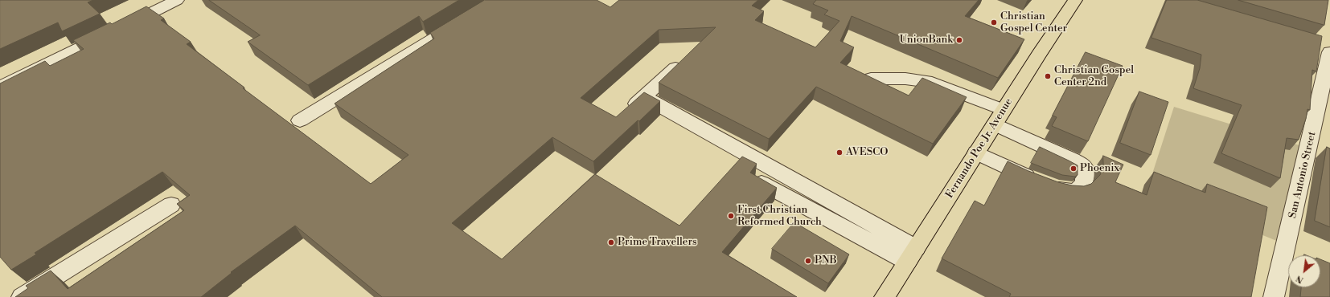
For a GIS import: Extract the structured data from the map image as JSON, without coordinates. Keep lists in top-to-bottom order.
{
  "streets": {
    "main road": ["Fernando Poe Jr. Avenue"],
    "street": ["San Antonio Street"]
  },
  "places": [
    "Christian Gospel Center",
    "UnionBank",
    "Christian Gospel Center 2nd",
    "AVESCO",
    "Phoenix",
    "First Christian Reformed Church",
    "Prime Travellers",
    "PNB"
  ],
  "north": "bottom left"
}
